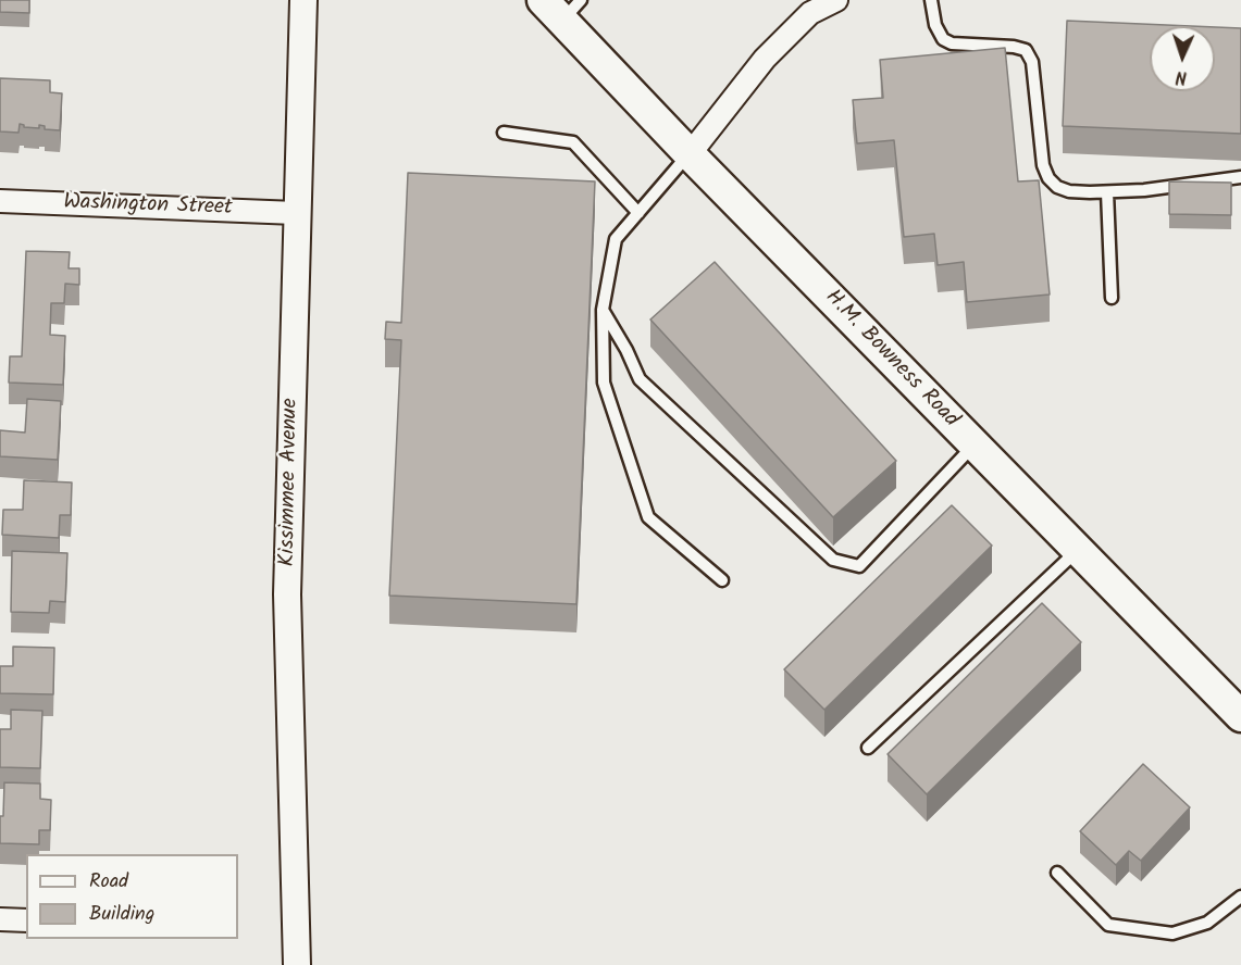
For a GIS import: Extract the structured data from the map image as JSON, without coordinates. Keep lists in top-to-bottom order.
{
  "streets": {
    "main road": ["H.M. Bowness Road"],
    "street": ["Washington Street", "Kissimmee Avenue"]
  },
  "crossings": [
    ["Washington Street", "Kissimmee Avenue"]
  ],
  "legend": ["Road", "Building"],
  "north": "bottom"
}
